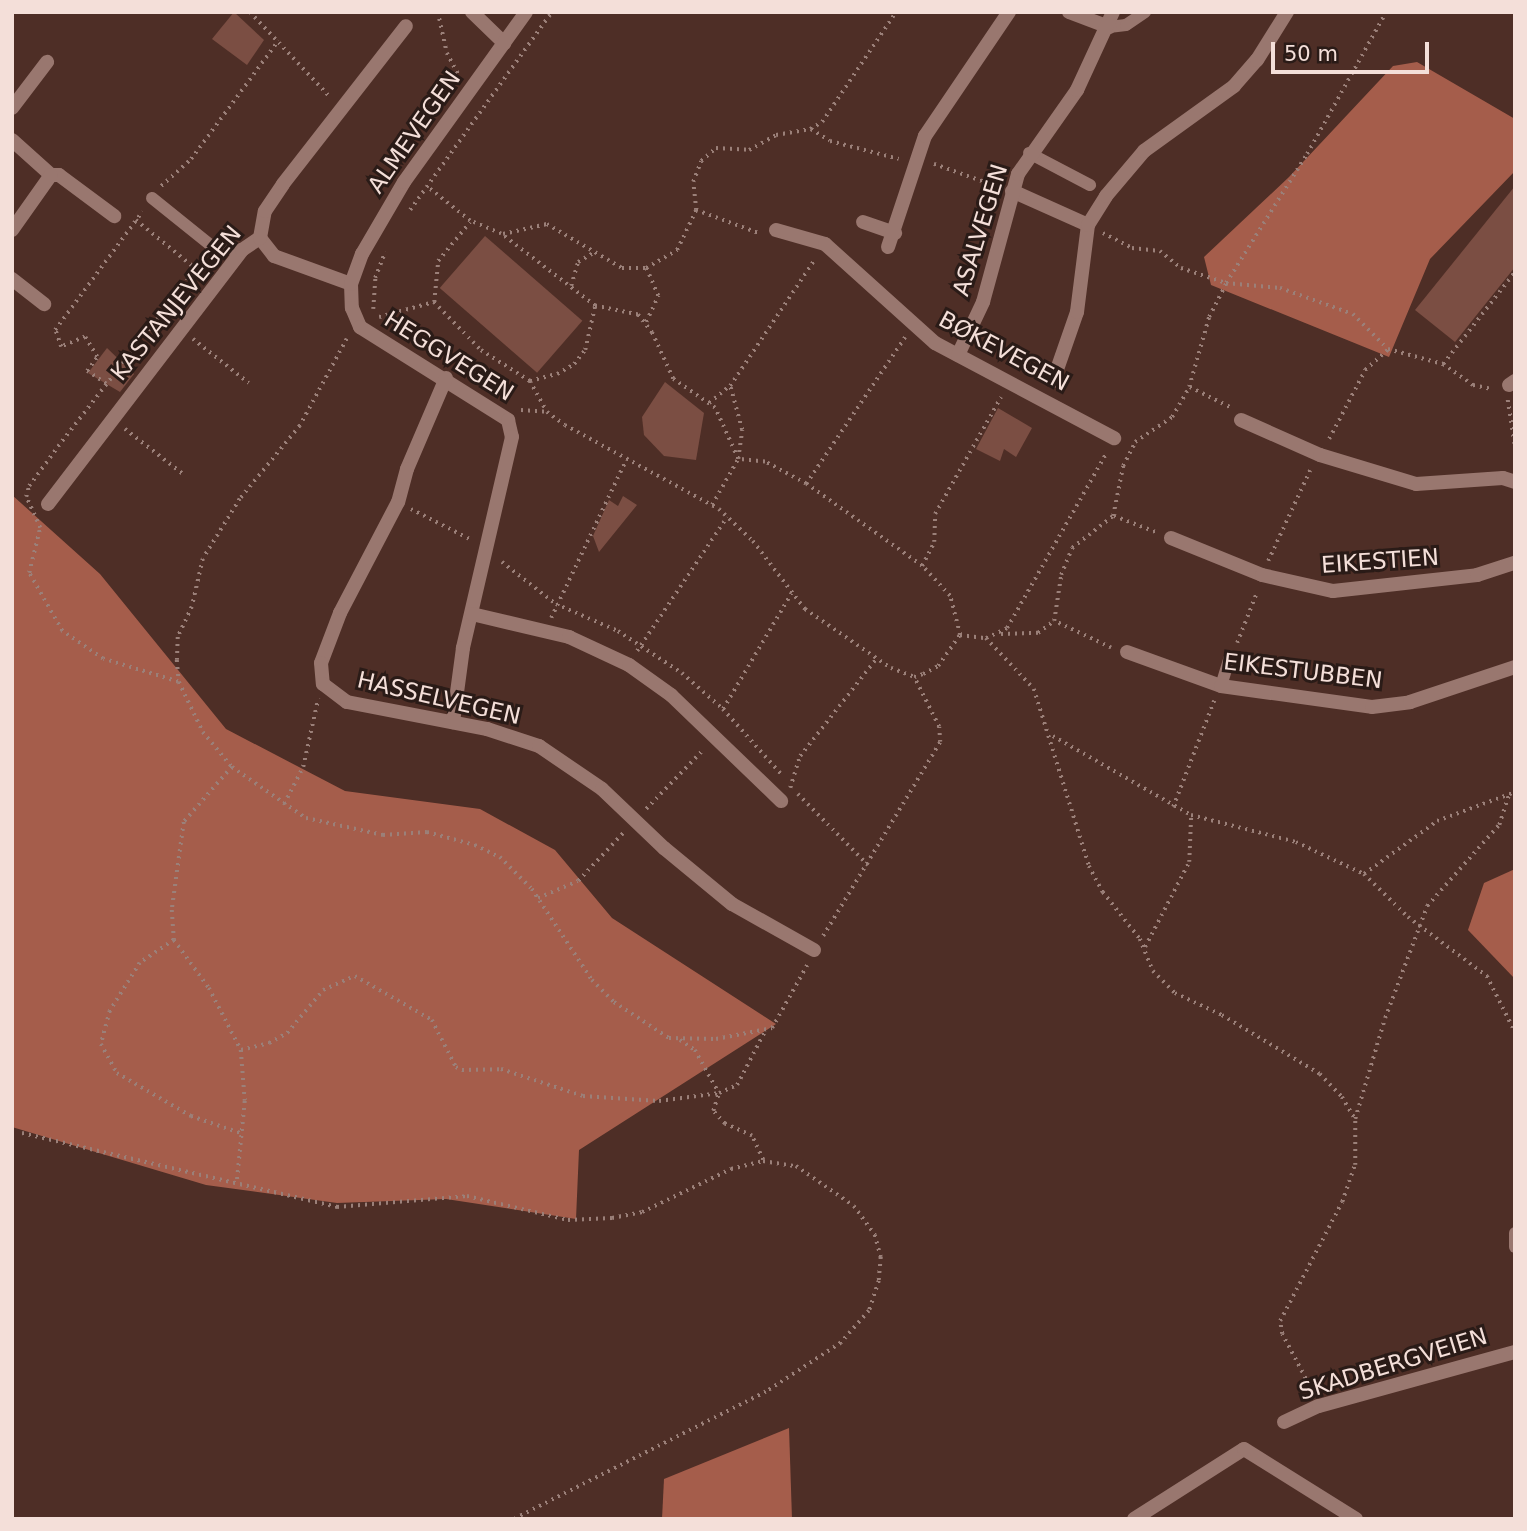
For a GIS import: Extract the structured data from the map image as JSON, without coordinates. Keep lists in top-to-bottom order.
{
  "streets": {
    "street": [
      "ALMEVEGEN",
      "ASALVEGEN",
      "KASTANJEVEGEN",
      "BØKEVEGEN",
      "HEGGVEGEN",
      "EIKESTIEN",
      "EIKESTUBBEN",
      "HASSELVEGEN",
      "SKADBERGVEIEN"
    ]
  },
  "crossings": [
    ["ALMEVEGEN", "HEGGVEGEN"],
    ["ASALVEGEN", "BØKEVEGEN"],
    ["HEGGVEGEN", "HASSELVEGEN"]
  ],
  "scale_bar": "50 m"
}
